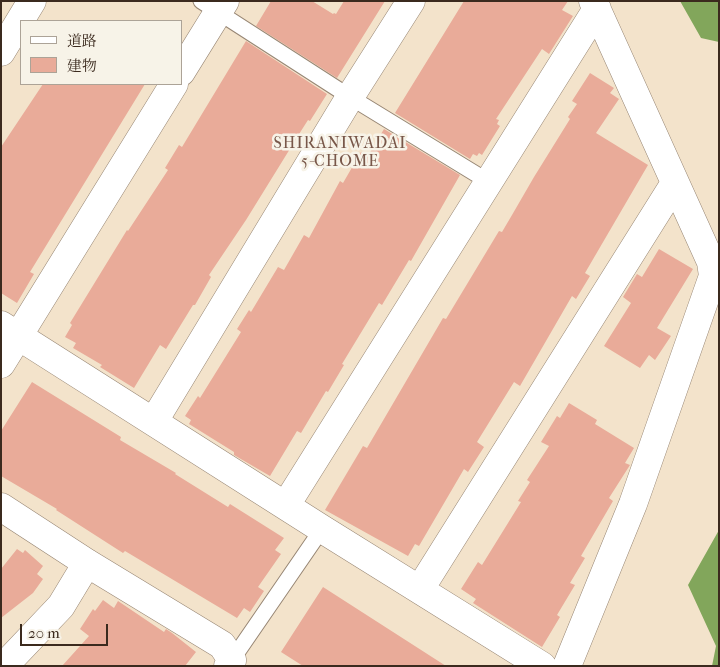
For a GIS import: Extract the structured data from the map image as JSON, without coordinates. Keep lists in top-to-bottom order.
{
  "districts": ["SHIRANIWADAI 5-CHOME"],
  "legend": ["道路", "建物"],
  "scale_bar": "20 m"
}
